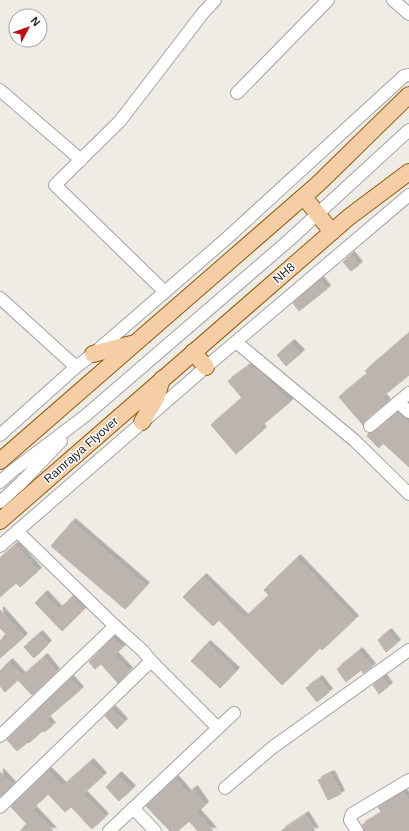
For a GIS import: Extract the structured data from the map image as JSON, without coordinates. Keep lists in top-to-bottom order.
{
  "streets": {
    "main road": ["NH8", "Ramrajya Flyover"]
  },
  "crossings": [
    ["NH8", "Ramrajya Flyover"]
  ],
  "north": "top right"
}
